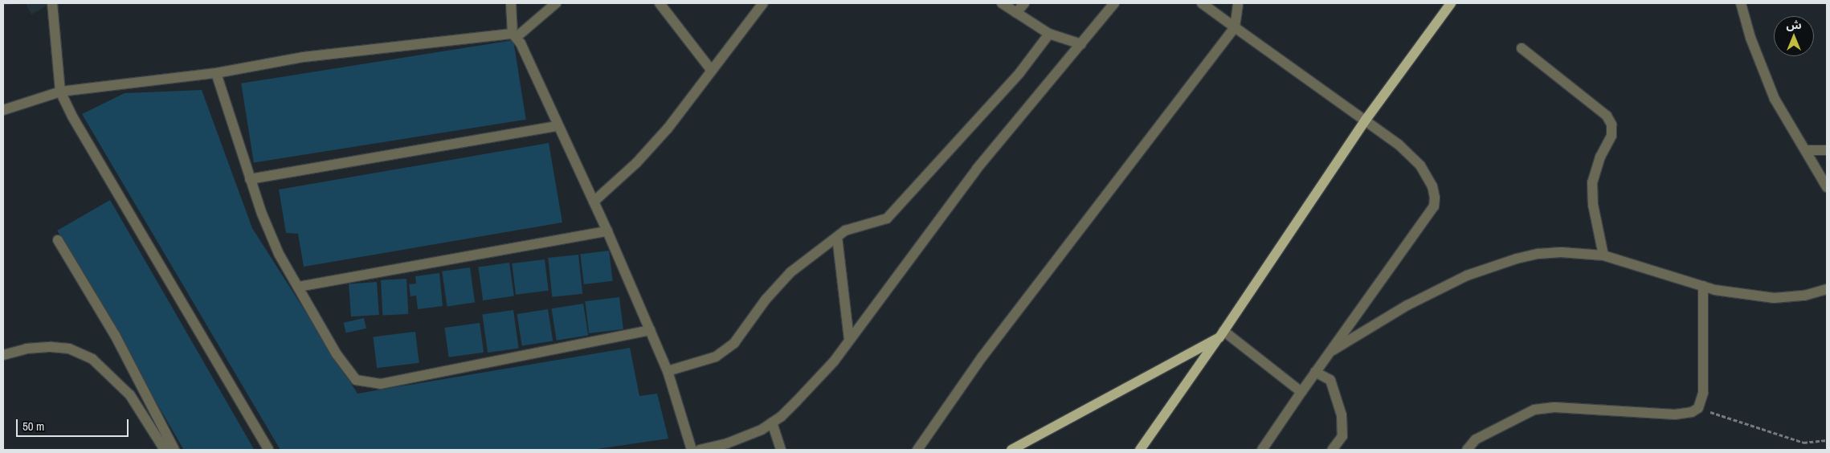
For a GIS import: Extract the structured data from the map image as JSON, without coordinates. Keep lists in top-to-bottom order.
{
  "scale_bar": "50 m",
  "north": "top"
}
